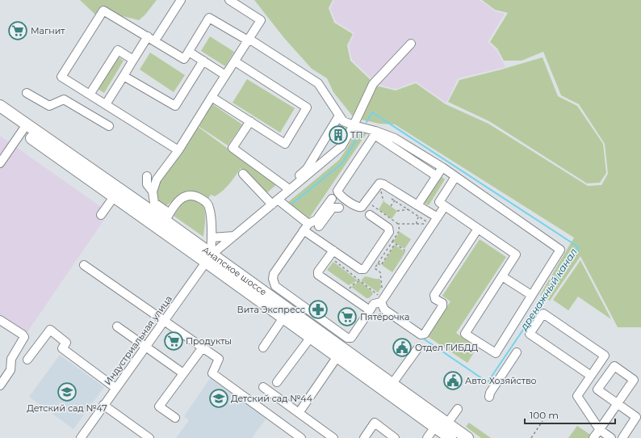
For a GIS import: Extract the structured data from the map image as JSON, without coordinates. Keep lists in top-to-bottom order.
{
  "streets": {
    "highway": ["Анапское шоссе"],
    "street": ["Индустриальная улица"]
  },
  "crossings": [
    ["Анапское шоссе", "Индустриальная улица"]
  ],
  "water": ["дренажный канал"],
  "places": {
    "supermarket": ["Магнит", "Пятёрочка", "Продукты"],
    "building": ["ТП"],
    "pharmacy": ["Вита Экспресс"],
    "public building": ["Отдел ГИБДД", "Авто Хозяйство"],
    "school or university": ["Детский сад №47", "Детский сад №44"]
  },
  "scale_bar": "100 m"
}
